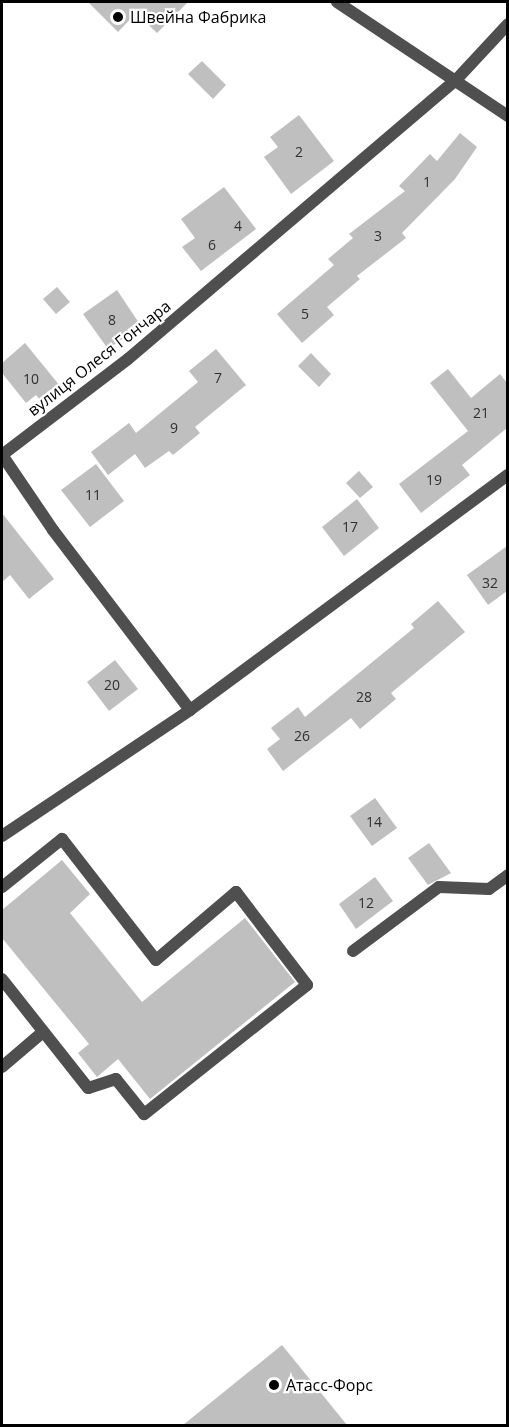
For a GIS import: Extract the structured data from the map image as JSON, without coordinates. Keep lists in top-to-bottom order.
{
  "streets": {
    "street": ["вулиця Олеся Гончара"]
  },
  "places": ["Швейна Фабрика", "Атасс-Форс"],
  "house_numbers": [
    "2",
    "1",
    "4",
    "3",
    "6",
    "5",
    "8",
    "7",
    "10",
    "21",
    "9",
    "19",
    "11",
    "17",
    "32",
    "20",
    "28",
    "26",
    "14",
    "12"
  ]
}
